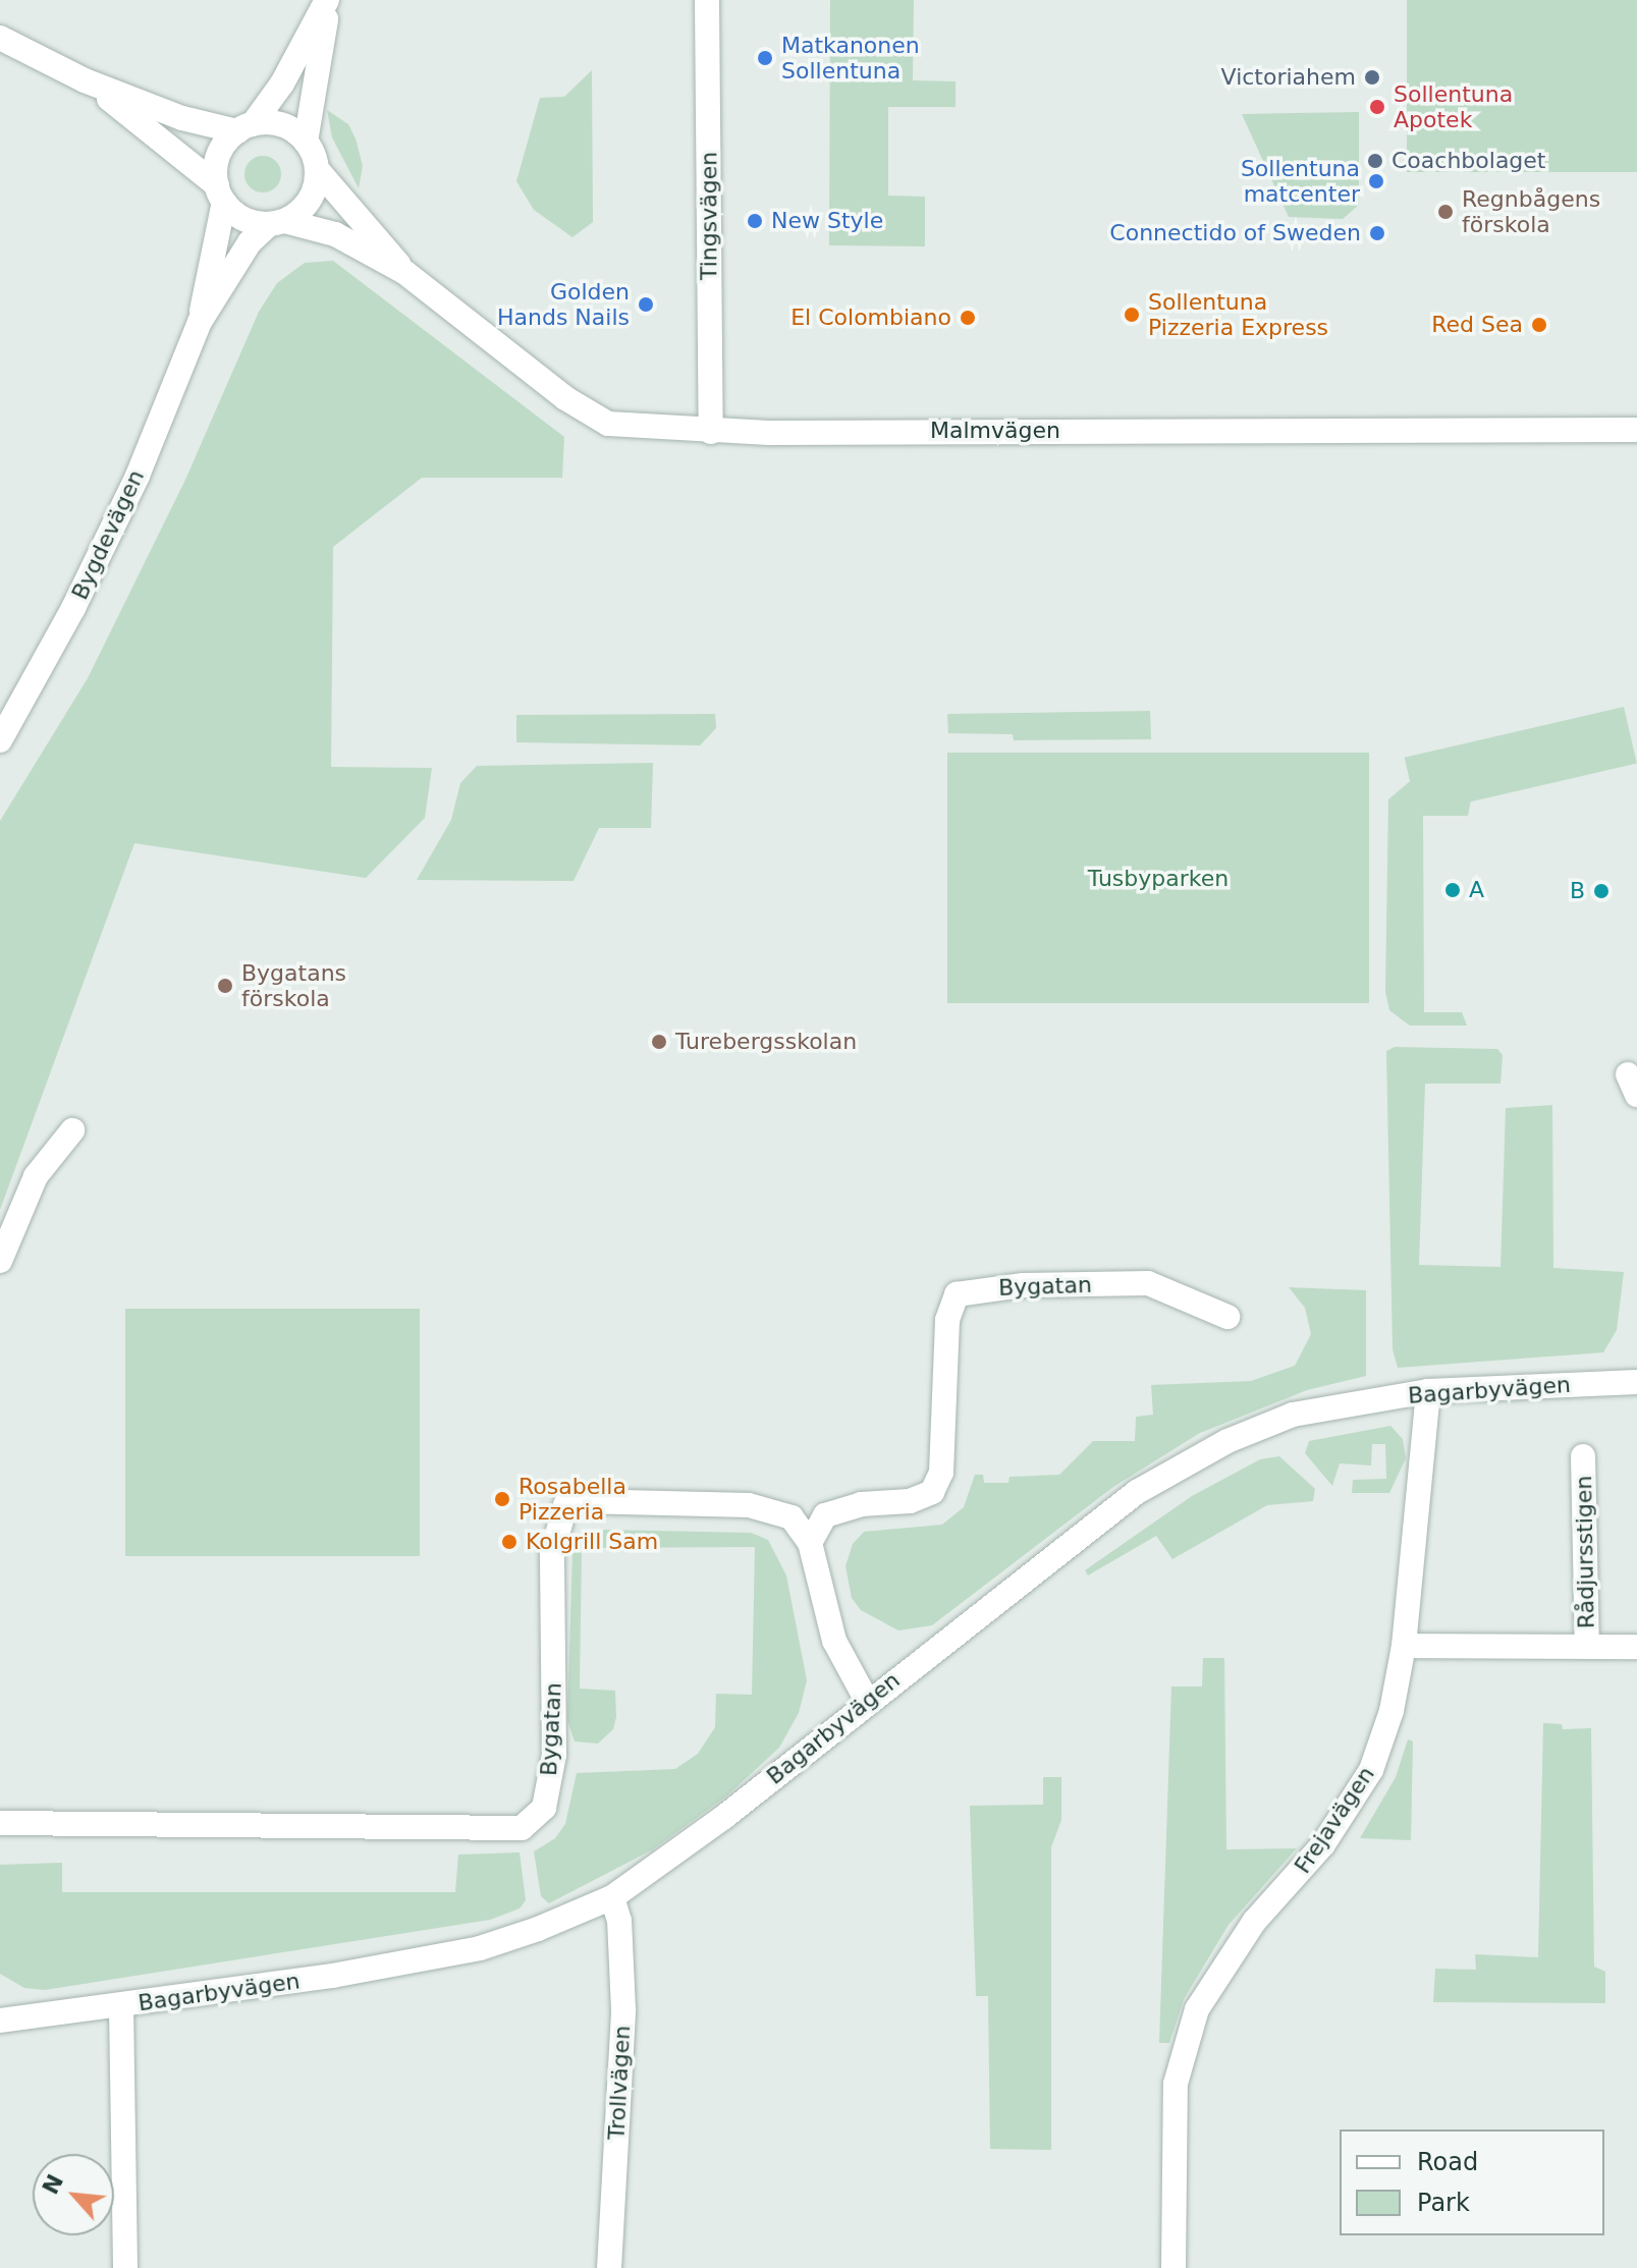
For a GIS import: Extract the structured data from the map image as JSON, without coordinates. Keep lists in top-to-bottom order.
{
  "streets": {
    "street": [
      "Tingsvägen",
      "Malmvägen",
      "Bygdevägen",
      "Bygatan",
      "Bagarbyvägen",
      "Rådjursstigen",
      "Frejavägen",
      "Trollvägen"
    ]
  },
  "crossings": [
    ["Tingsvägen", "Malmvägen"],
    ["Malmvägen", "Bygdevägen"],
    ["Bagarbyvägen", "Frejavägen"],
    ["Bagarbyvägen", "Trollvägen"],
    ["Rådjursstigen", "Frejavägen"]
  ],
  "parks": ["Tusbyparken"],
  "places": [
    "Matkanonen Sollentuna",
    "Victoriahem",
    "Sollentuna Apotek",
    "Coachbolaget",
    "Sollentuna matcenter",
    "Regnbågens förskola",
    "New Style",
    "Connectido of Sweden",
    "Golden Hands Nails",
    "Sollentuna Pizzeria Express",
    "El Colombiano",
    "Red Sea",
    "A",
    "B",
    "Bygatans förskola",
    "Turebergsskolan",
    "Rosabella Pizzeria",
    "Kolgrill Sam"
  ],
  "legend": ["Road", "Park"],
  "north": "top left"
}
